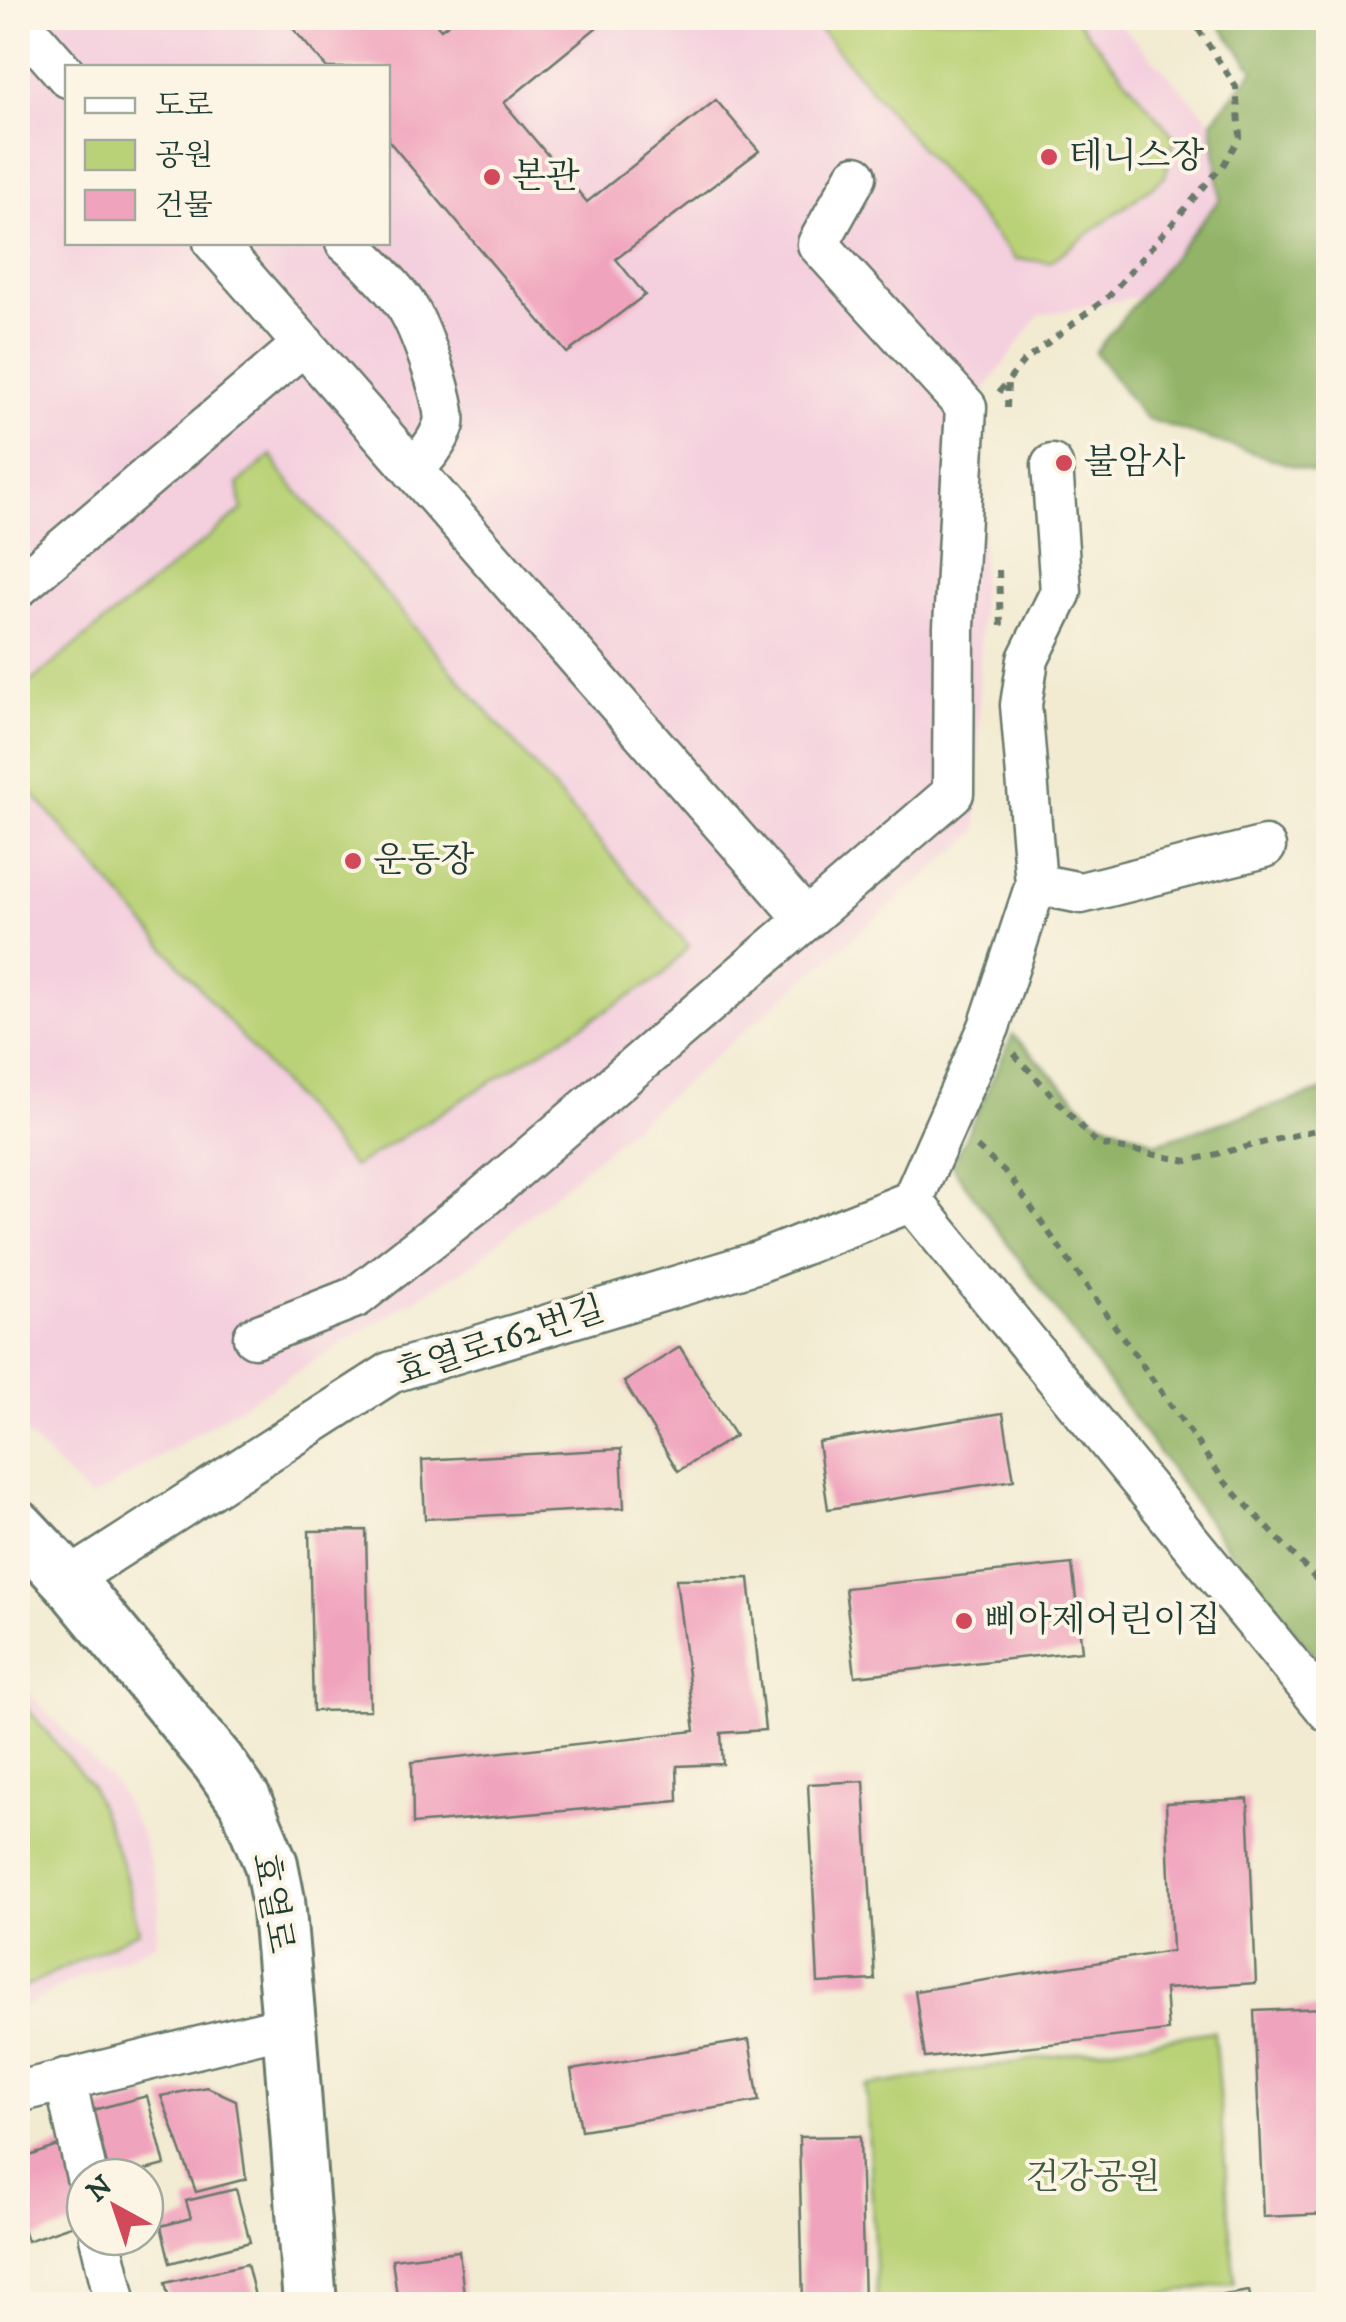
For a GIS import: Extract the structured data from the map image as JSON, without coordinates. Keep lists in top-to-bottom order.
{
  "streets": {
    "main road": ["효열로"],
    "street": ["효열로162번길"]
  },
  "crossings": [
    ["효열로162번길", "효열로"]
  ],
  "parks": ["건강공원"],
  "places": [
    "테니스장",
    "본관",
    "불암사",
    "운동장",
    "삐아제어린이집"
  ],
  "legend": ["도로", "공원", "건물"],
  "north": "top left"
}
